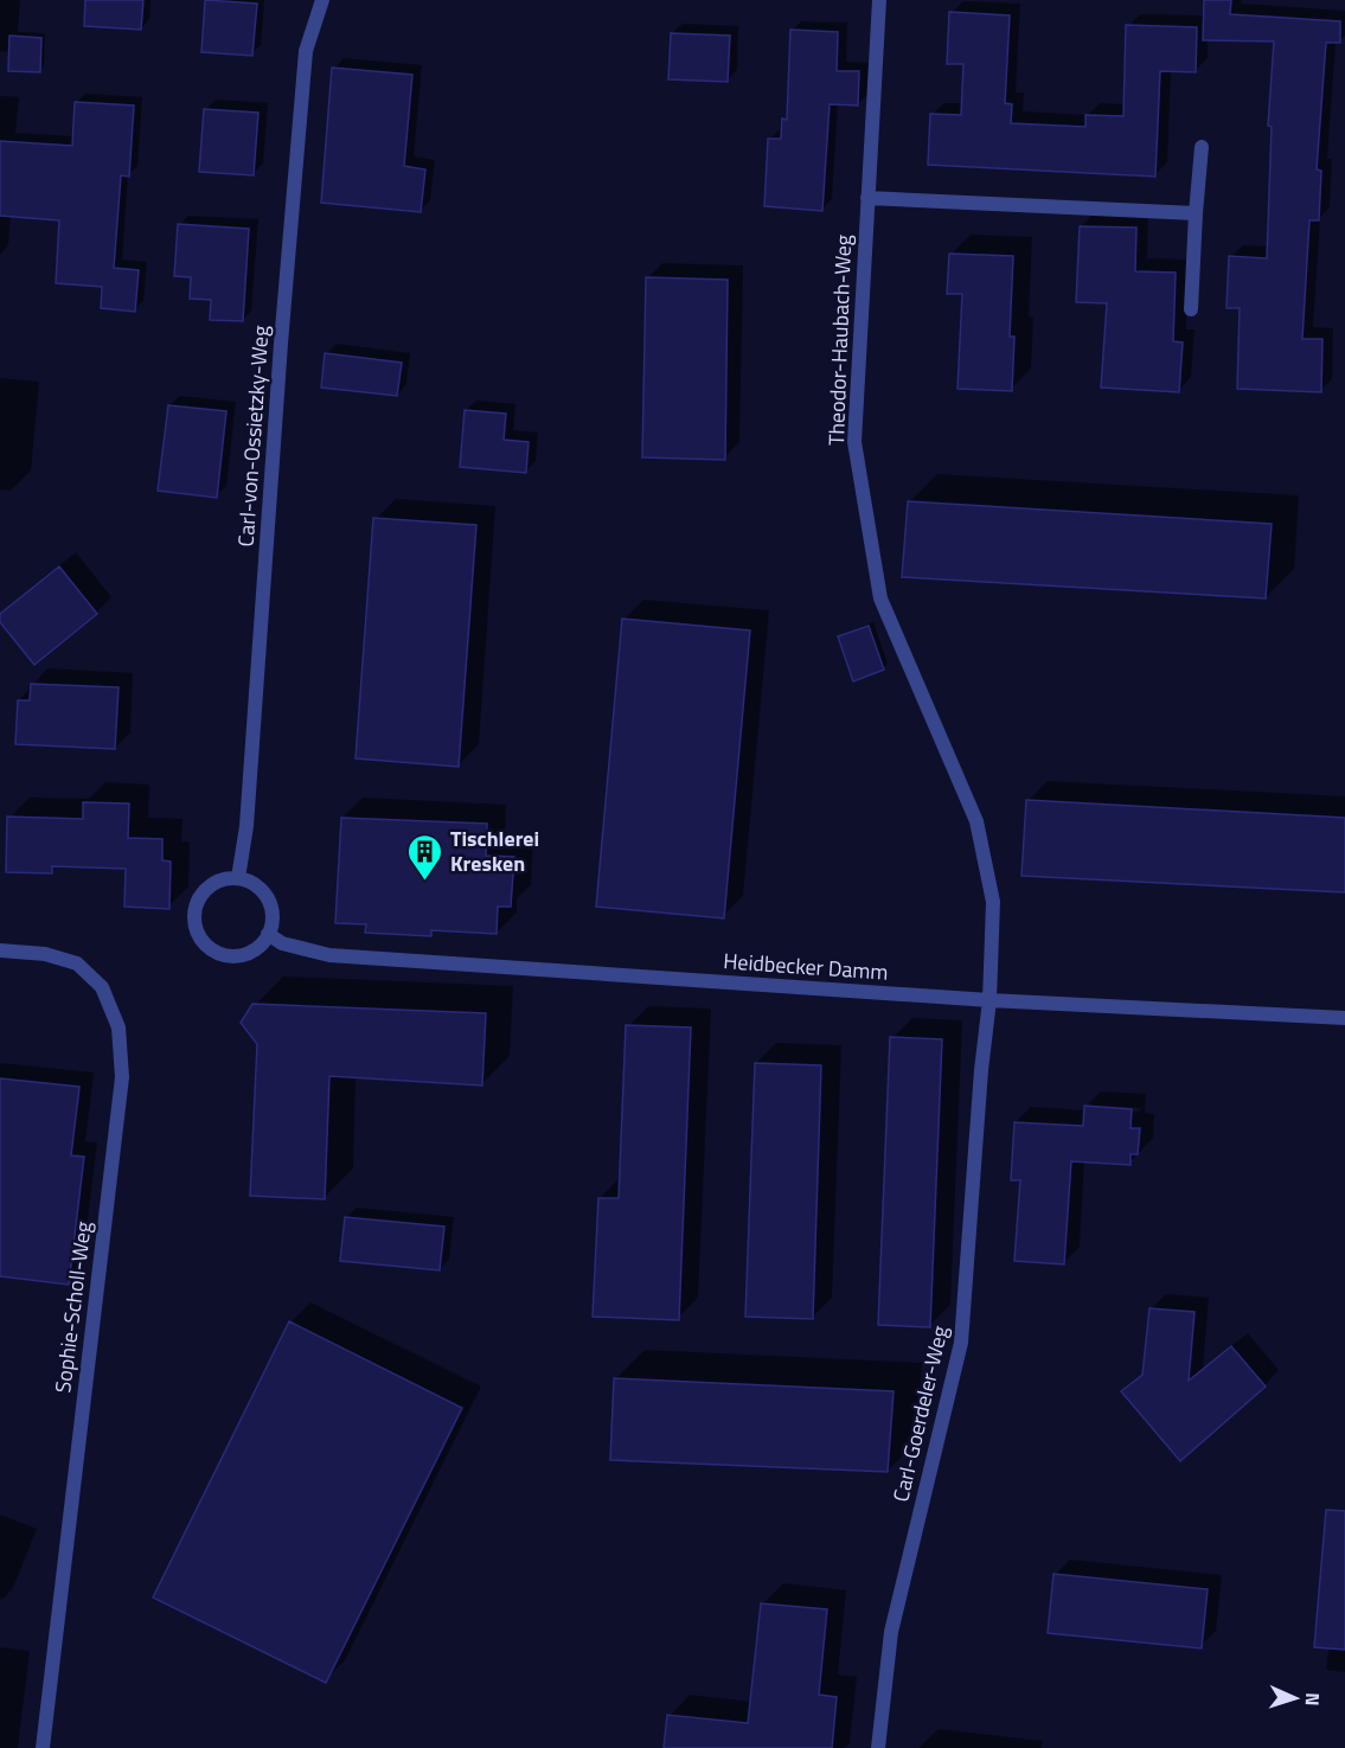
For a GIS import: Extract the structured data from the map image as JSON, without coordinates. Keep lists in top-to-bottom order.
{
  "streets": {
    "street": [
      "Theodor-Haubach-Weg",
      "Carl-von-Ossietzky-Weg",
      "Heidbecker Damm",
      "Sophie-Scholl-Weg",
      "Carl-Goerdeler-Weg"
    ]
  },
  "crossings": [
    ["Theodor-Haubach-Weg", "Heidbecker Damm"],
    ["Theodor-Haubach-Weg", "Carl-Goerdeler-Weg"],
    ["Carl-von-Ossietzky-Weg", "Heidbecker Damm"],
    ["Heidbecker Damm", "Carl-Goerdeler-Weg"]
  ],
  "places": {
    "building": ["Tischlerei Kresken"]
  },
  "north": "right"
}
